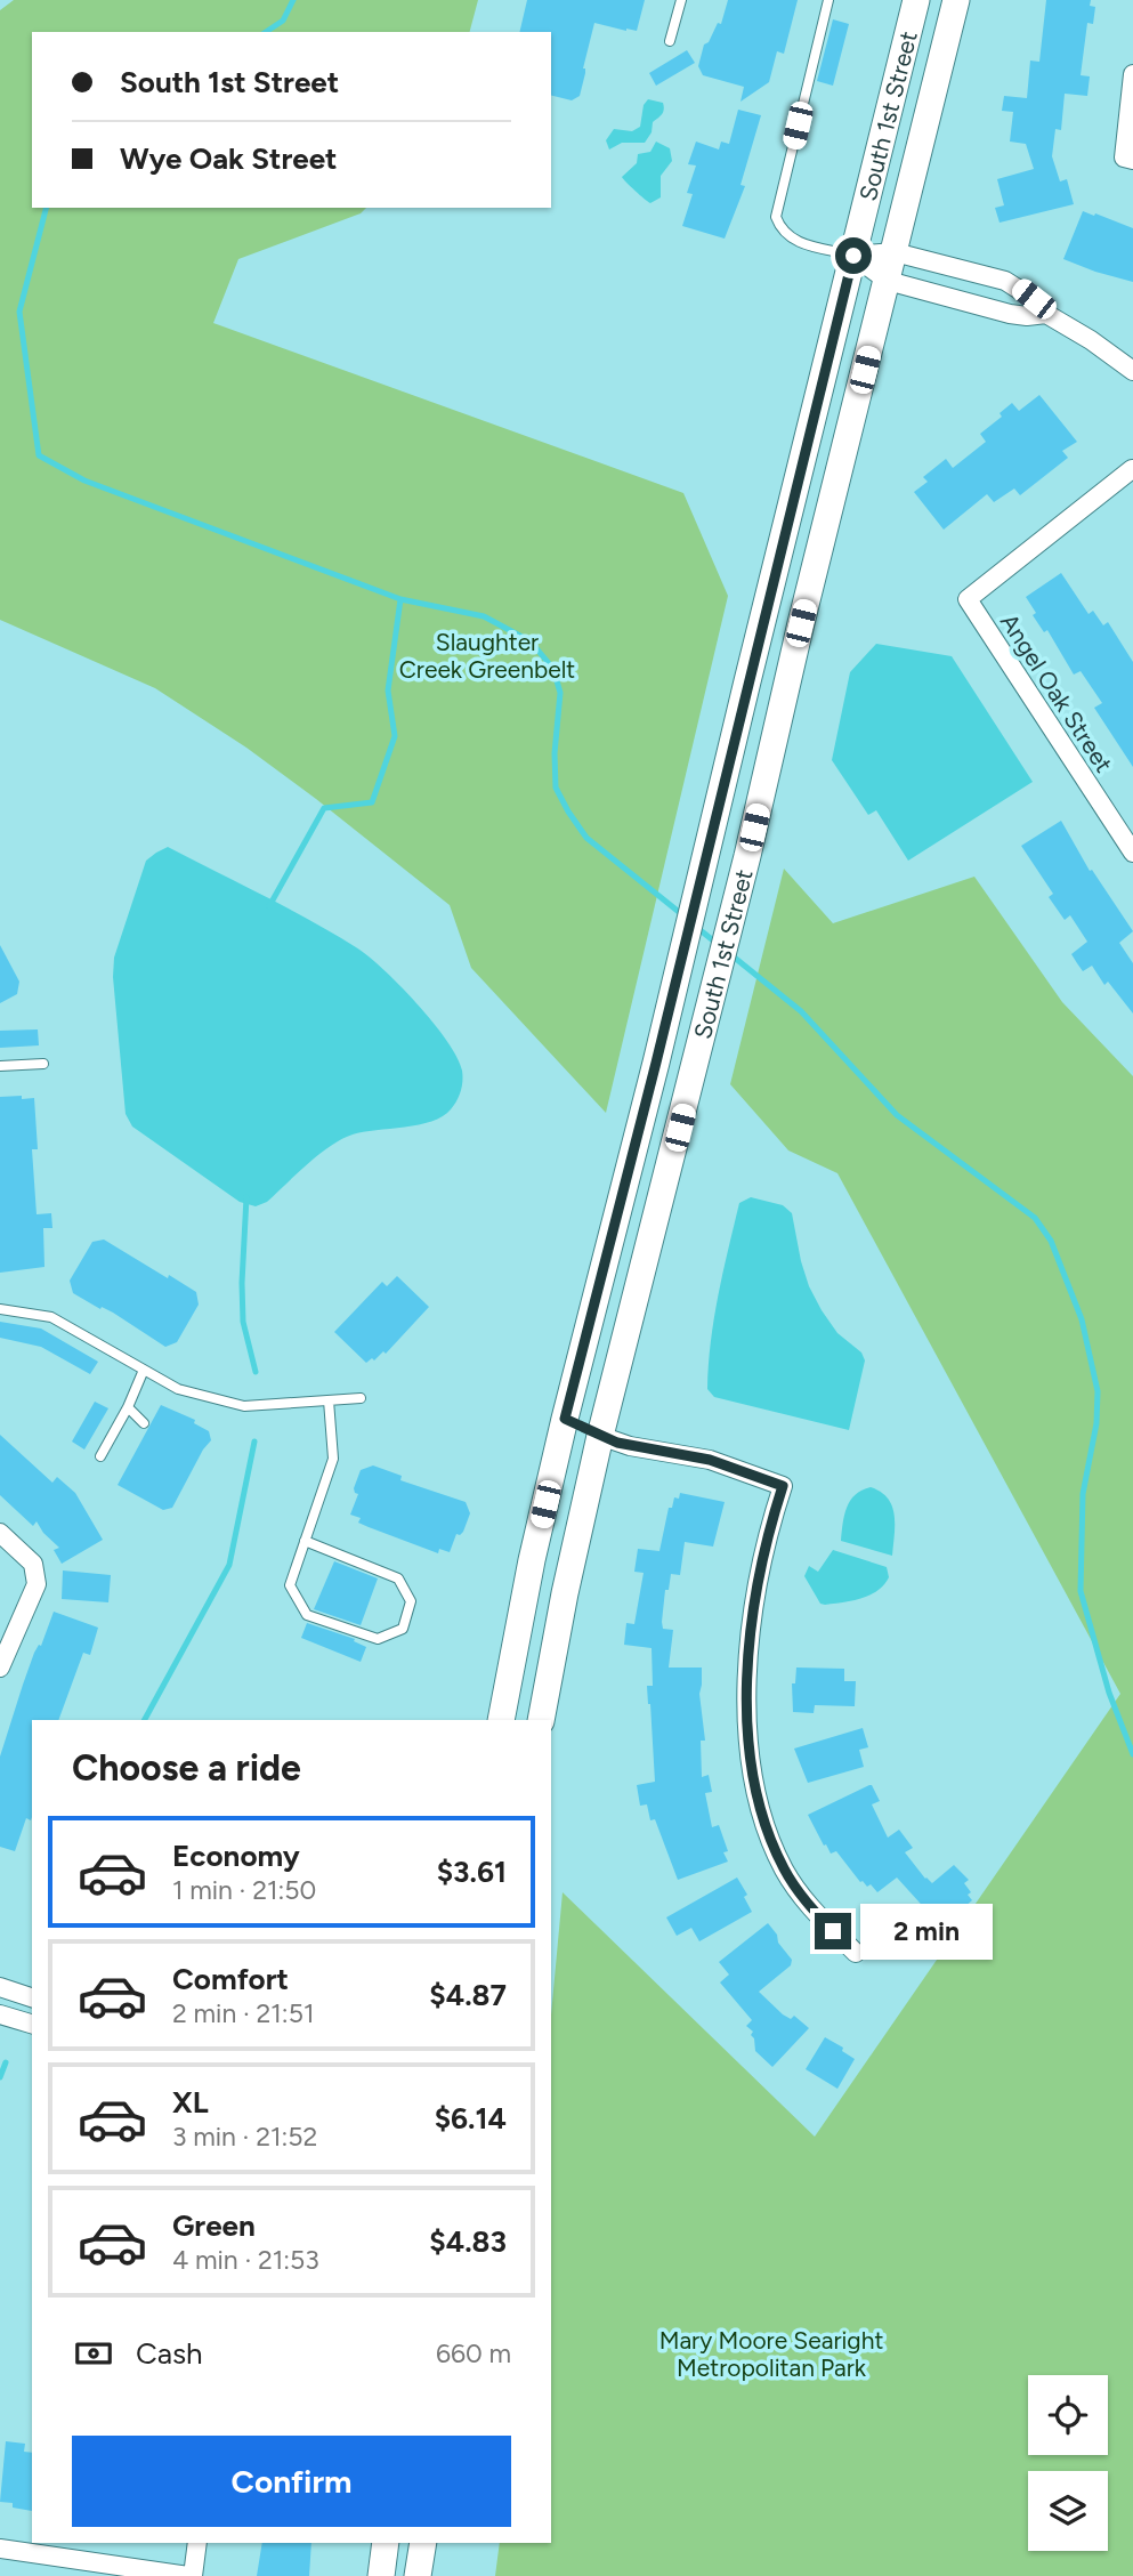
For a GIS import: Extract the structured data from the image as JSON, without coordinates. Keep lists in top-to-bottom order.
{
  "streets": {
    "main road": ["South 1st Street"],
    "street": ["Angel Oak Street"]
  },
  "parks": ["Slaughter Creek Greenbelt", "Mary Moore Searight Metropolitan Park"],
  "page": {
    "banner": ["South 1st Street", "Wye Oak Street"],
    "heading": "Choose a ride",
    "list": [
      {
        "name": "Economy",
        "note": "1 min · 21:50",
        "value": "$3.61"
      },
      {
        "name": "Comfort",
        "note": "2 min · 21:51",
        "value": "$4.87"
      },
      {
        "name": "XL",
        "note": "3 min · 21:52",
        "value": "$6.14"
      },
      {
        "name": "Green",
        "note": "4 min · 21:53",
        "value": "$4.83"
      }
    ],
    "bubble": "2 min",
    "pay": ["Cash", "660 m"],
    "buttons": "Confirm"
  }
}
